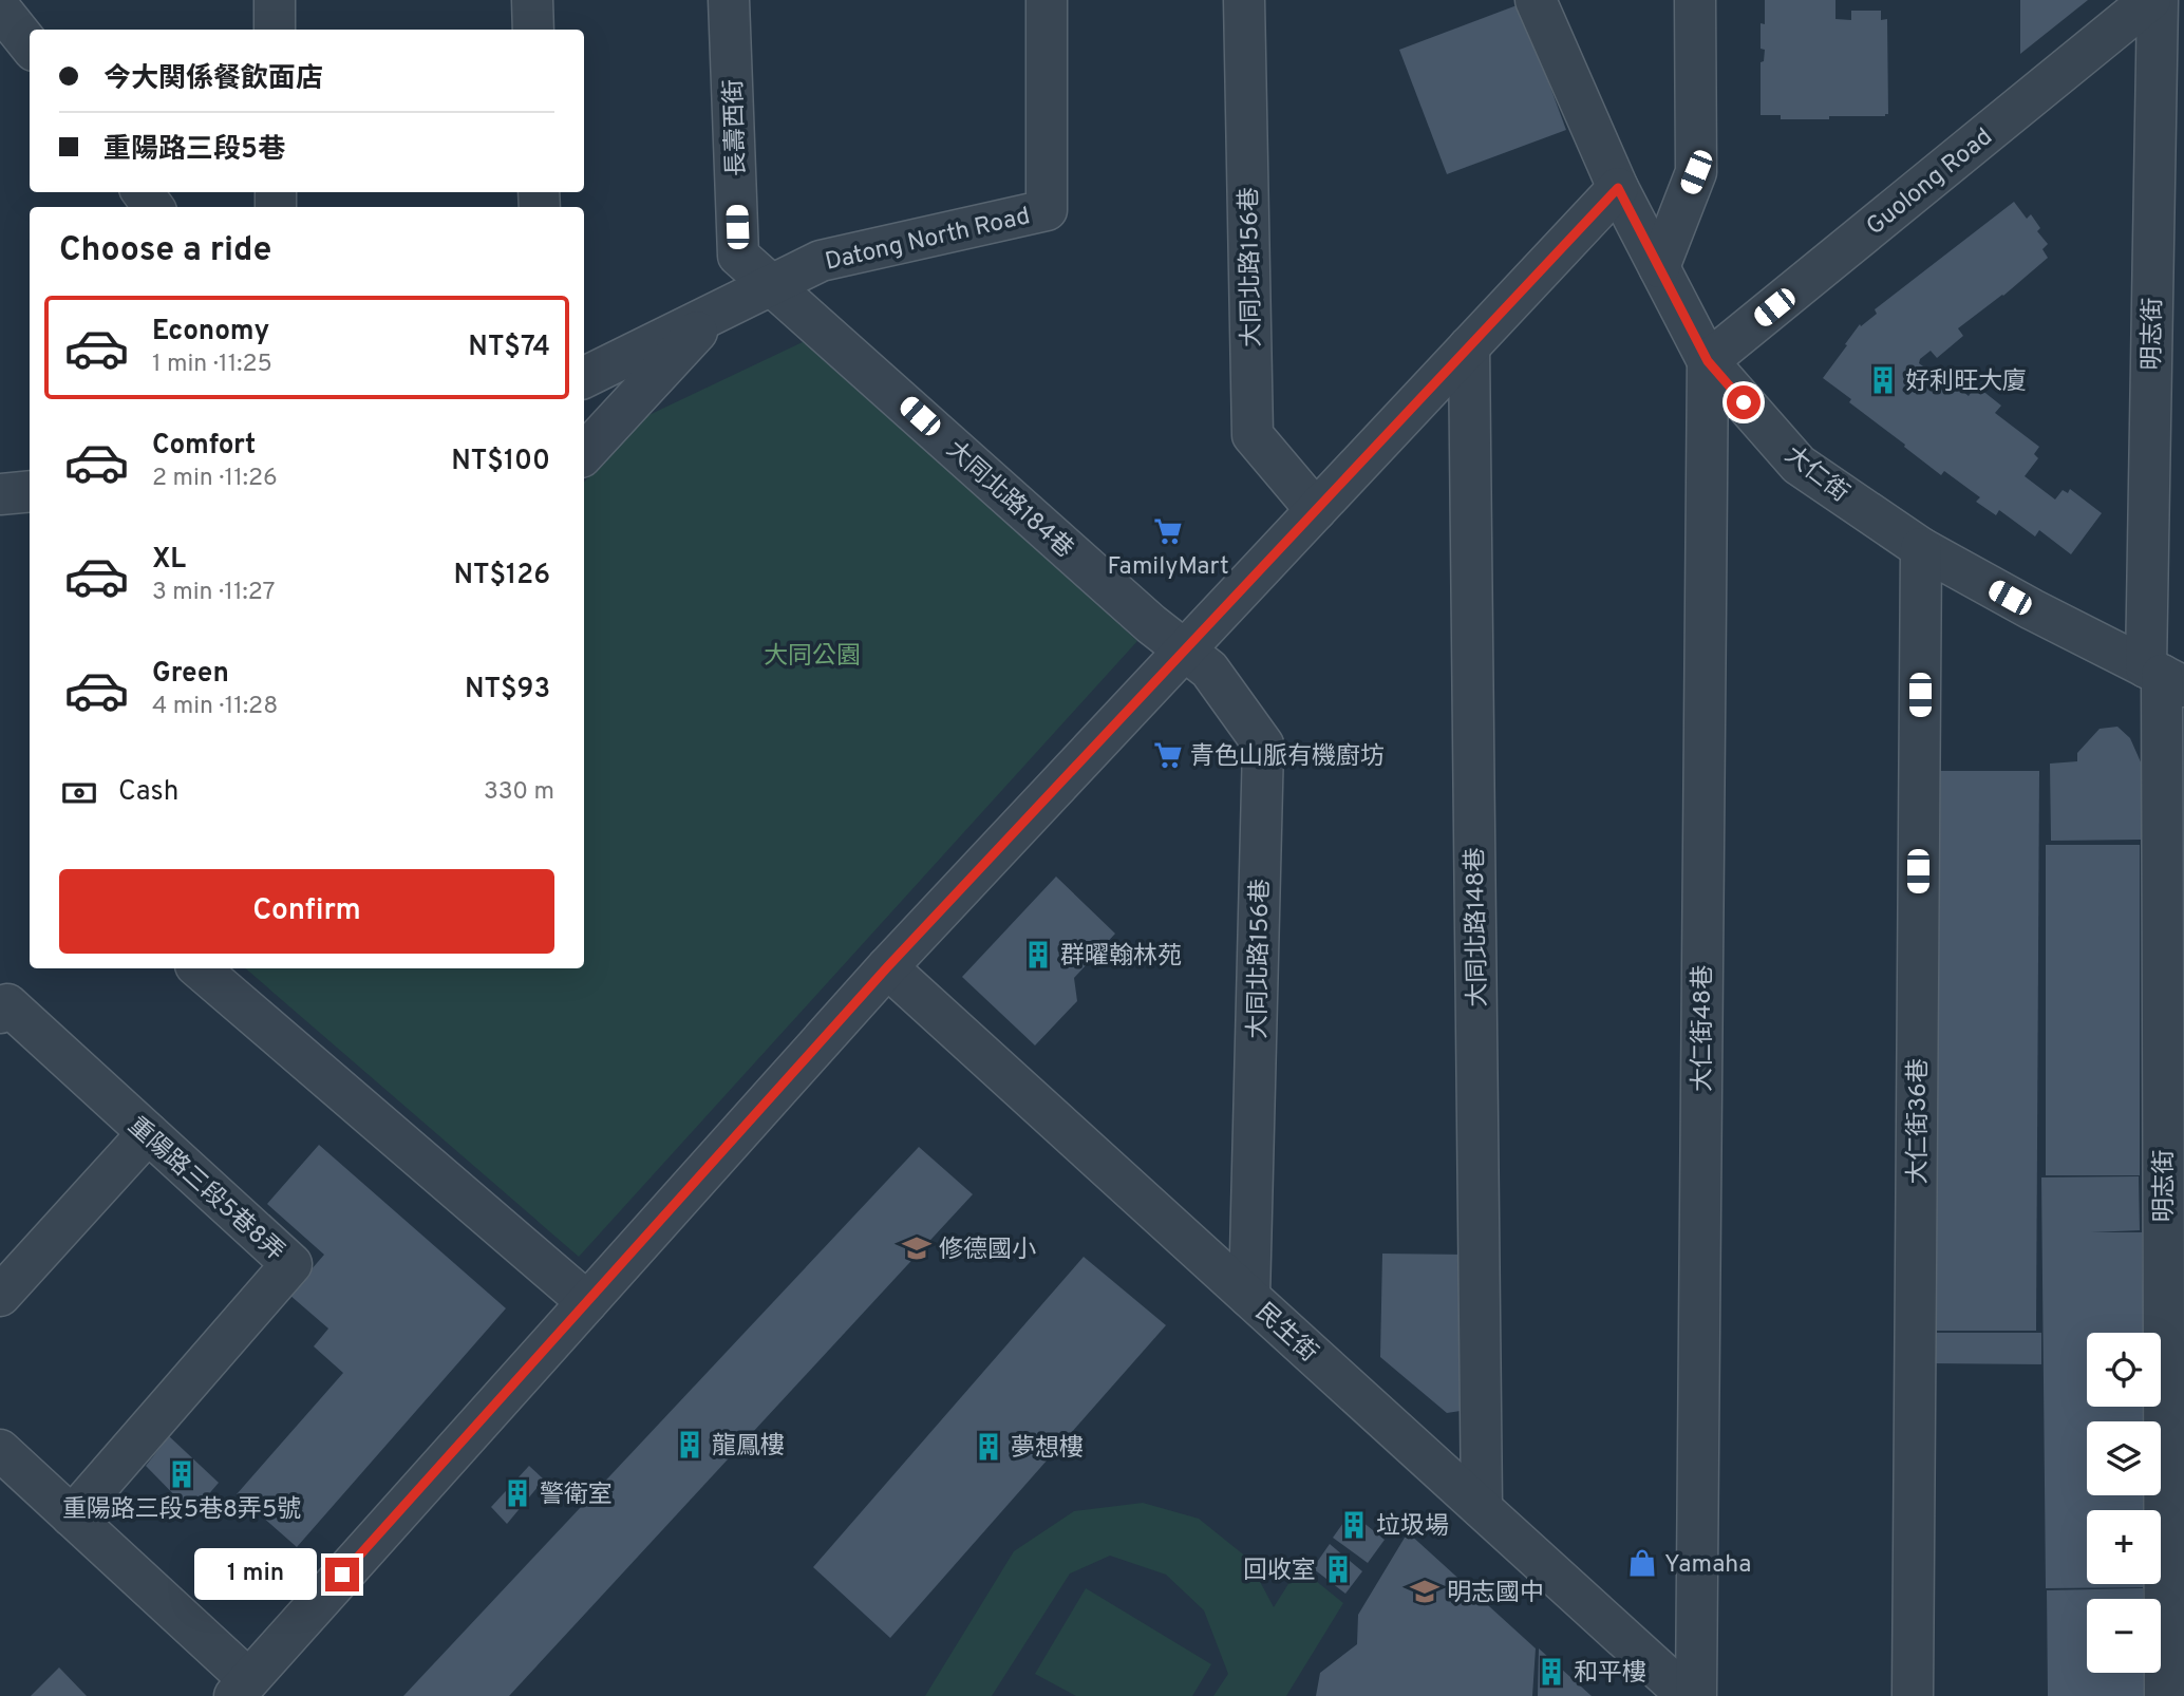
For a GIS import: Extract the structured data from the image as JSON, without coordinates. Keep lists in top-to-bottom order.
{
  "streets": {
    "street": [
      "長壽西街",
      "Guolong Road",
      "Datong North Road",
      "大同北路156巷",
      "明志街",
      "大仁街",
      "大同北路184巷",
      "大同北路148巷",
      "大仁街48巷",
      "大仁街36巷",
      "重陽路三段5巷8弄",
      "民生街"
    ]
  },
  "crossings": [
    ["長壽西街", "Datong North Road"],
    ["長壽西街", "大同北路184巷"],
    ["Guolong Road", "大仁街"],
    ["Guolong Road", "大仁街48巷"],
    ["Datong North Road", "大同北路184巷"],
    ["大同北路156巷", "大同北路184巷"],
    ["大同北路156巷", "民生街"],
    ["明志街", "大仁街"],
    ["大仁街", "大仁街48巷"],
    ["大仁街", "大仁街36巷"],
    ["大同北路148巷", "民生街"]
  ],
  "parks": ["大同公園"],
  "places": {
    "building": [
      "好利旺大廈",
      "群曜翰林苑",
      "龍鳳樓",
      "夢想樓",
      "重陽路三段5巷8弄5號",
      "警衛室",
      "垃圾場",
      "回收室",
      "和平樓"
    ],
    "supermarket": ["FamilyMart", "青色山脈有機廚坊"],
    "school or university": ["修德國小", "明志國中"],
    "shop": ["Yamaha"]
  },
  "page": {
    "banner": ["今大関係餐飲面店", "重陽路三段5巷"],
    "heading": "Choose a ride",
    "list": [
      {
        "name": "Economy",
        "note": "1 min · 11:25",
        "value": "NT$74"
      },
      {
        "name": "Comfort",
        "note": "2 min · 11:26",
        "value": "NT$100"
      },
      {
        "name": "XL",
        "note": "3 min · 11:27",
        "value": "NT$126"
      },
      {
        "name": "Green",
        "note": "4 min · 11:28",
        "value": "NT$93"
      }
    ],
    "pay": ["Cash", "330 m"],
    "buttons": "Confirm",
    "map_buttons": ["+", "−"],
    "bubble": "1 min"
  }
}
